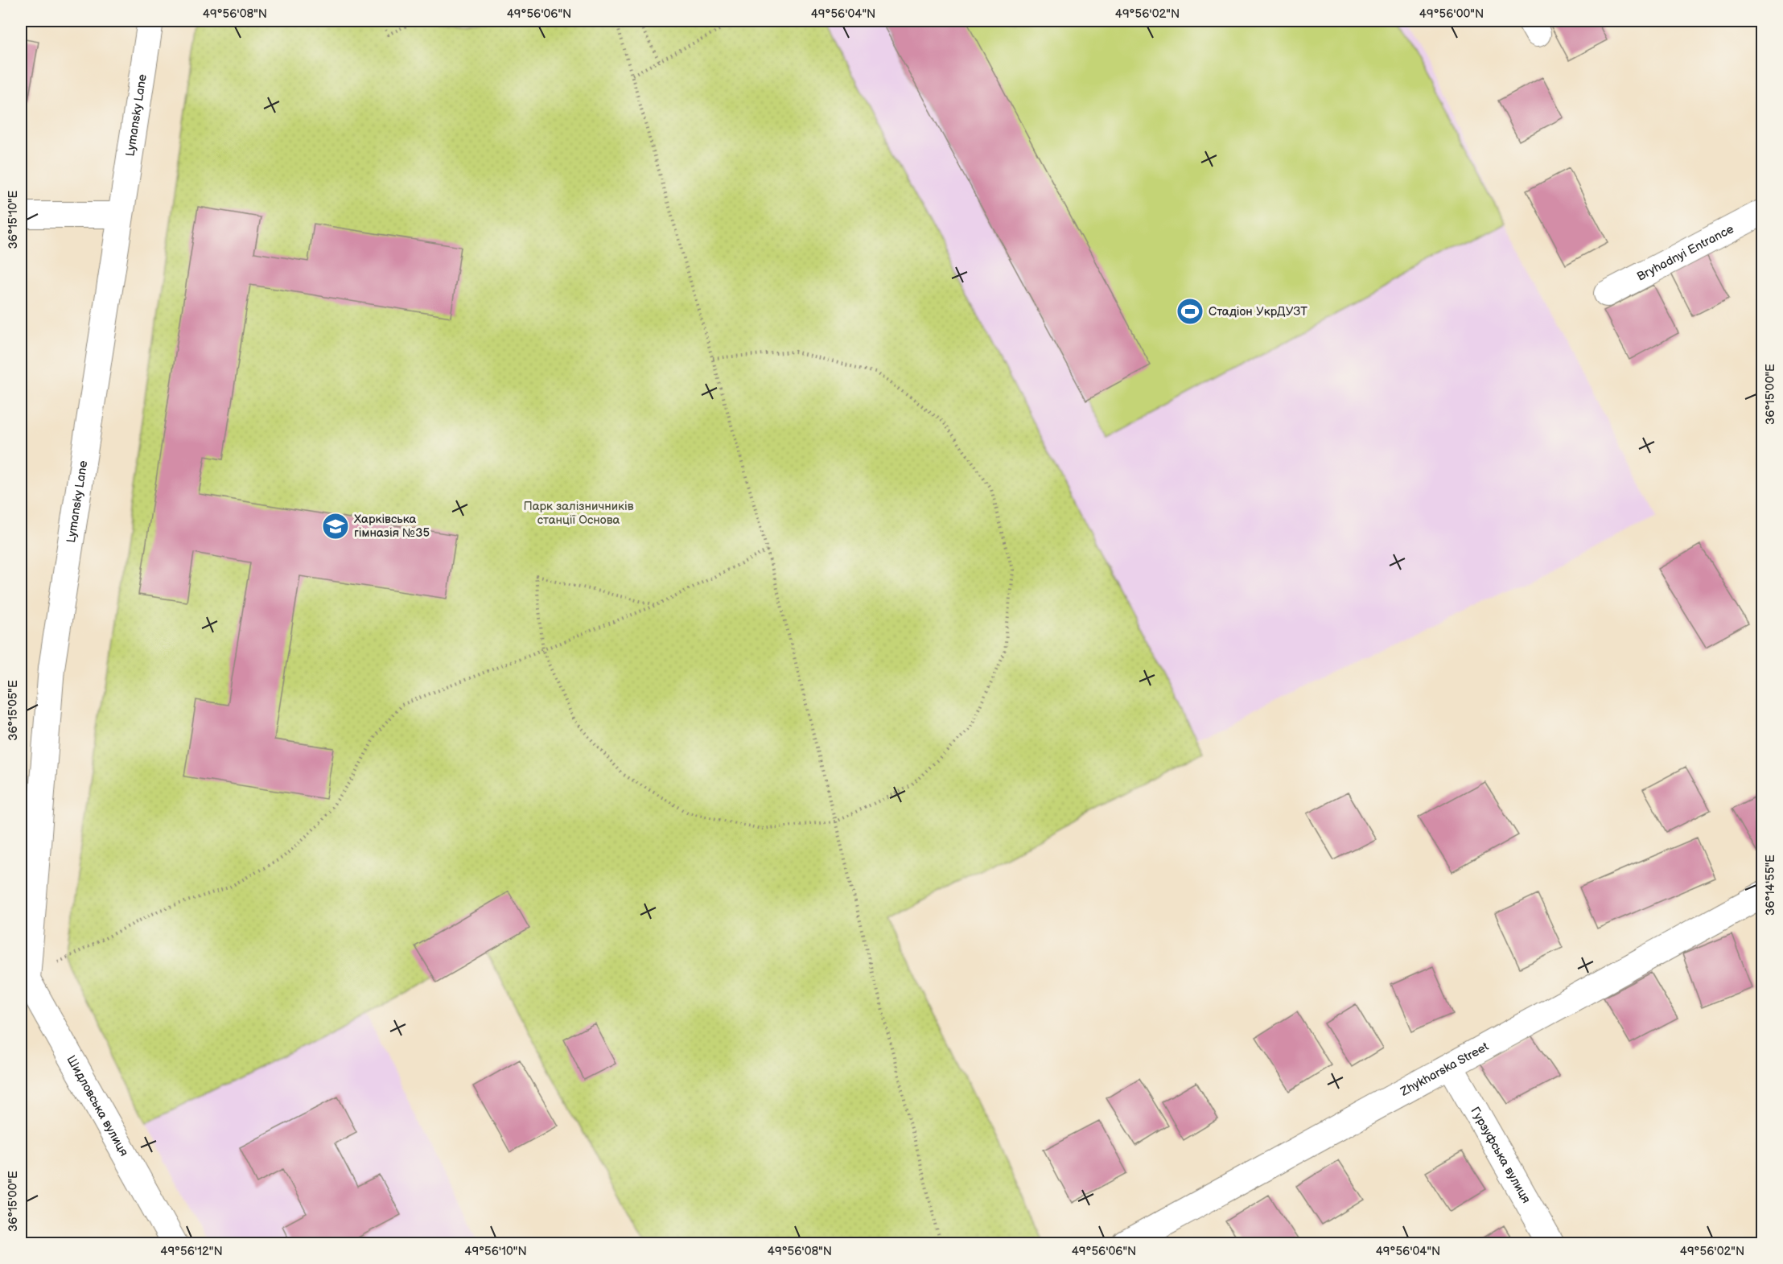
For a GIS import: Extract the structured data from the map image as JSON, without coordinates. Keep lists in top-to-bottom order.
{
  "streets": {
    "street": [
      "Lymansky Lane",
      "Bryhadnyi Entrance",
      "Zhykharska Street",
      "Шидловська вулиця",
      "Гурзуфська вулиця"
    ]
  },
  "crossings": [
    ["Lymansky Lane", "Шидловська вулиця"],
    ["Zhykharska Street", "Гурзуфська вулиця"]
  ],
  "parks": ["Парк залізничників станції Основа"],
  "places": {
    "sports": ["Стадіон УкрДУЗТ"],
    "school or university": ["Харківська гімназія №35"]
  },
  "coordinates": [
    "49°56'08\"N",
    "49°56'06\"N",
    "49°56'04\"N",
    "49°56'02\"N",
    "49°56'00\"N",
    "36°15'10\"E",
    "36°15'00\"E",
    "36°15'05\"E",
    "36°14'55\"E",
    "49°56'12\"N",
    "49°56'10\"N"
  ]
}
